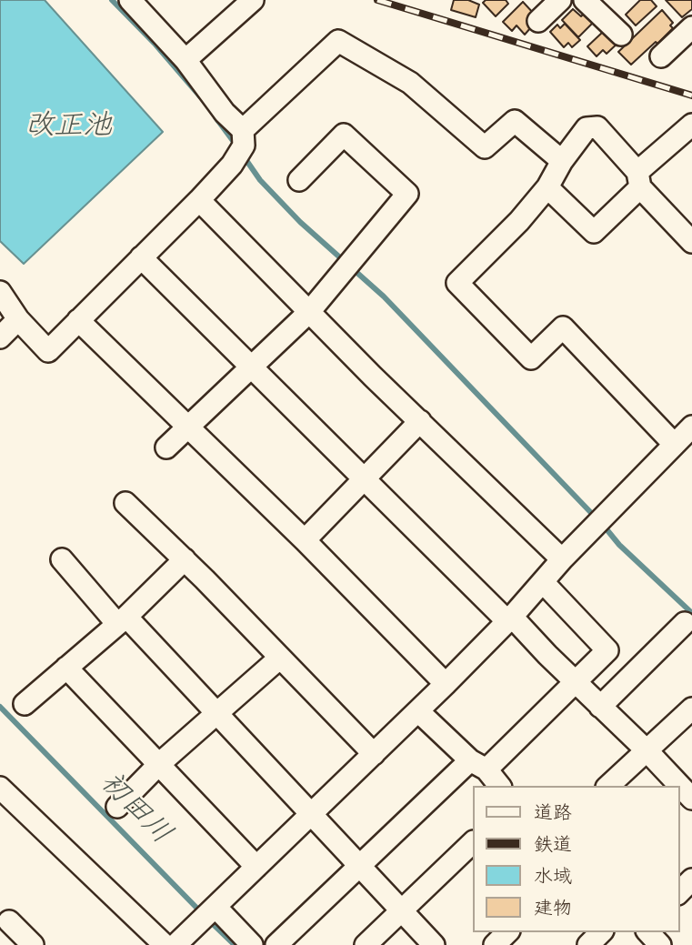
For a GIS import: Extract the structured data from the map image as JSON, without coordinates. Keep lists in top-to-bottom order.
{
  "water": ["改正池", "初田川"],
  "legend": [
    "道路",
    "鉄道",
    "水域",
    "建物"
  ]
}
